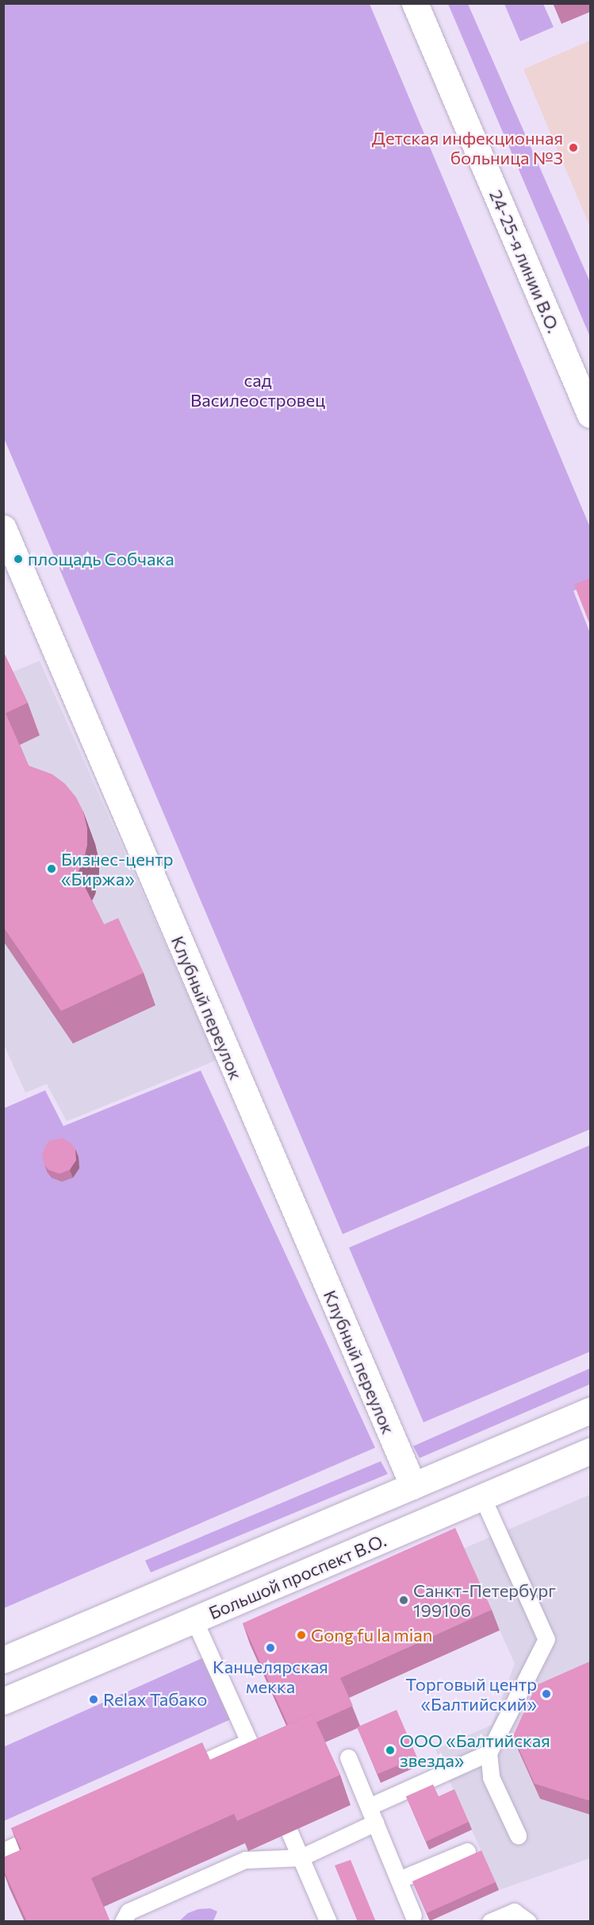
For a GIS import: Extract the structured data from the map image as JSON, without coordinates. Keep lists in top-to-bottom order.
{
  "streets": {
    "street": ["24-25-я линии В.О.", "Клубный переулок", "Большой проспект В.О."]
  },
  "parks": ["сад Василеостровец"],
  "places": [
    "Детская инфекционная больница №3",
    "площадь Собчака",
    "Бизнес-центр «Биржа»",
    "Санкт-Петербург 199106",
    "Gong fu la mian",
    "Канцелярская мекка",
    "Торговый центр «Балтийский»",
    "Relax Табако",
    "ООО «Балтийская звезда»"
  ]
}
